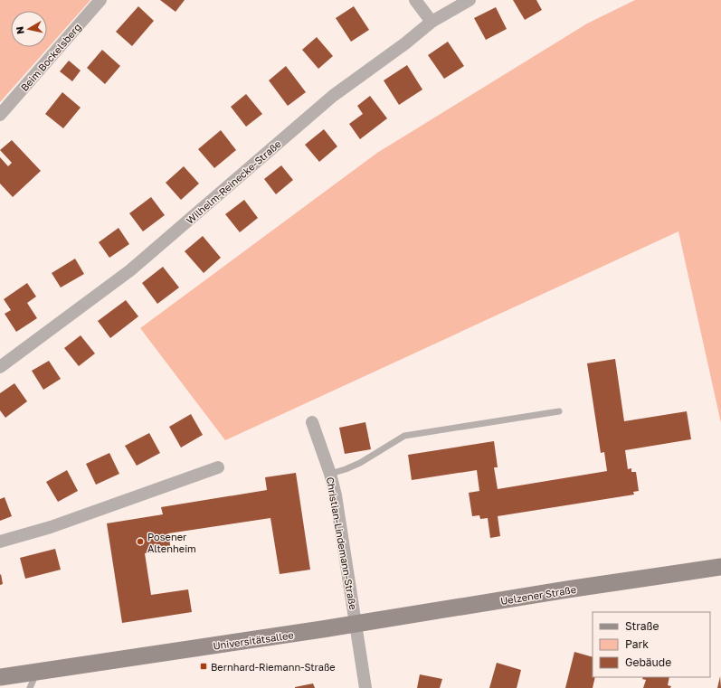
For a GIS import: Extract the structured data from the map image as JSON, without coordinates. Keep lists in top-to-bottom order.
{
  "streets": {
    "main road": ["Uelzener Straße", "Universitätsallee"],
    "street": ["Beim Bockelsberg", "Wilhelm-Reinecke-Straße", "Christian-Lindemann-Straße"]
  },
  "crossings": [
    ["Christian-Lindemann-Straße", "Uelzener Straße"],
    ["Christian-Lindemann-Straße", "Universitätsallee"],
    ["Uelzener Straße", "Universitätsallee"]
  ],
  "places": {
    "other": ["Posener Altenheim"],
    "transit": ["Bernhard-Riemann-Straße"]
  },
  "legend": ["Straße", "Park", "Gebäude"],
  "north": "left"
}
